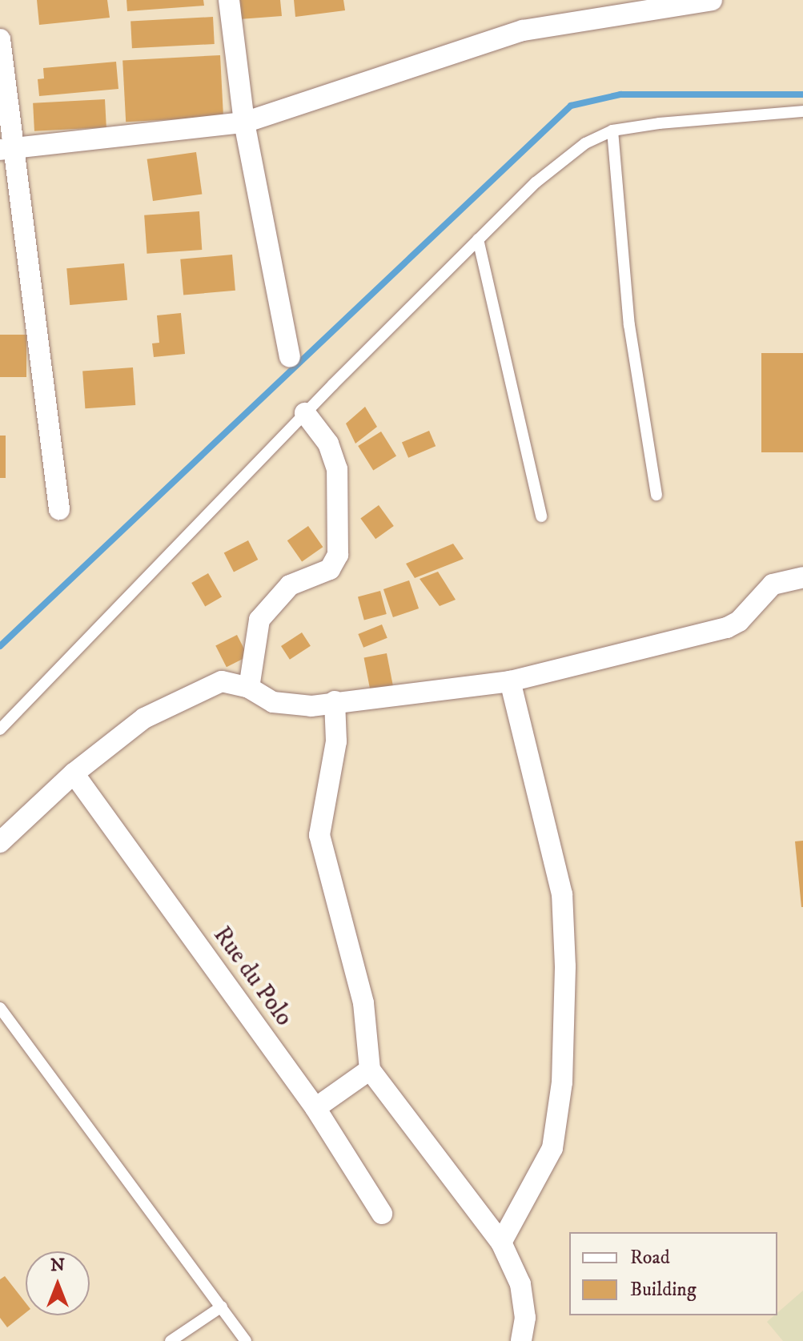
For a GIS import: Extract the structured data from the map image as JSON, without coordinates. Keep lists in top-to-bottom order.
{
  "streets": {
    "street": ["Rue du Polo"]
  },
  "legend": ["Road", "Building"],
  "north": "top"
}
